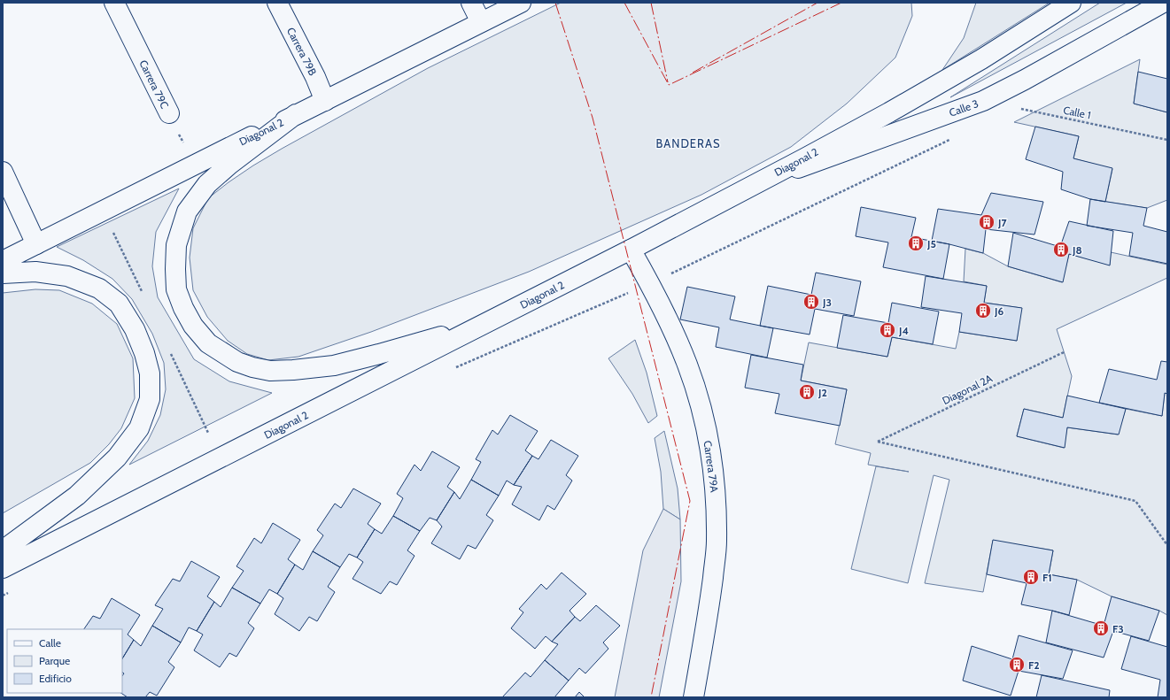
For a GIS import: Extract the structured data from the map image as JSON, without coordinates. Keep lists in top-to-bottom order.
{
  "streets": {
    "main road": [
      "Carrera 79B",
      "Carrera 79C",
      "Calle 3",
      "Diagonal 2",
      "Carrera 79A"
    ],
    "path": ["Calle 1", "Diagonal 2A"]
  },
  "crossings": [
    ["Carrera 79B", "Diagonal 2"],
    ["Carrera 79C", "Diagonal 2"],
    ["Calle 3", "Calle 1"],
    ["Calle 3", "Diagonal 2"],
    ["Diagonal 2", "Carrera 79A"]
  ],
  "districts": ["BANDERAS"],
  "places": {
    "building": [
      "J7",
      "J5",
      "J8",
      "J3",
      "J6",
      "J4",
      "J2",
      "F1",
      "F3",
      "F2"
    ]
  },
  "legend": ["Calle", "Parque", "Edificio"]
}
